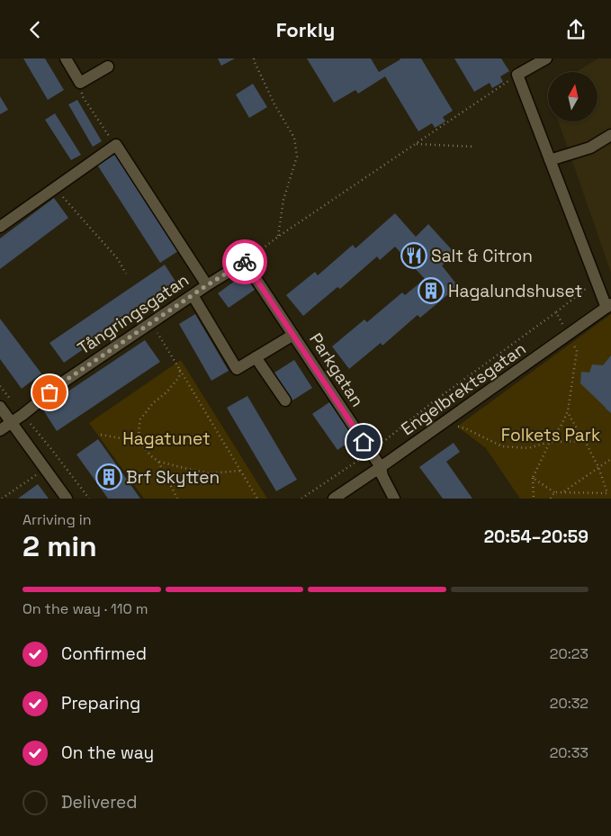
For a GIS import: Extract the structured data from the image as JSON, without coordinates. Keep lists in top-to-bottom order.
{
  "streets": {
    "street": ["Tångringsgatan", "Parkgatan", "Engelbrektsgatan"]
  },
  "crossings": [
    ["Tångringsgatan", "Parkgatan"],
    ["Parkgatan", "Engelbrektsgatan"]
  ],
  "parks": ["Folkets Park", "Hagatunet"],
  "places": {
    "restaurant": ["Salt & Citron"],
    "building": ["Hagalundshuset", "Brf Skytten"]
  },
  "north": "top",
  "page": {
    "header": "Forkly",
    "heading": ["2 min", "Arriving in", "20:54–20:59"],
    "bar": "On the way · 110 m",
    "list": [
      ["Confirmed", "20:23"],
      ["Preparing", "20:32"],
      ["On the way", "20:33"],
      "Delivered"
    ]
  }
}
